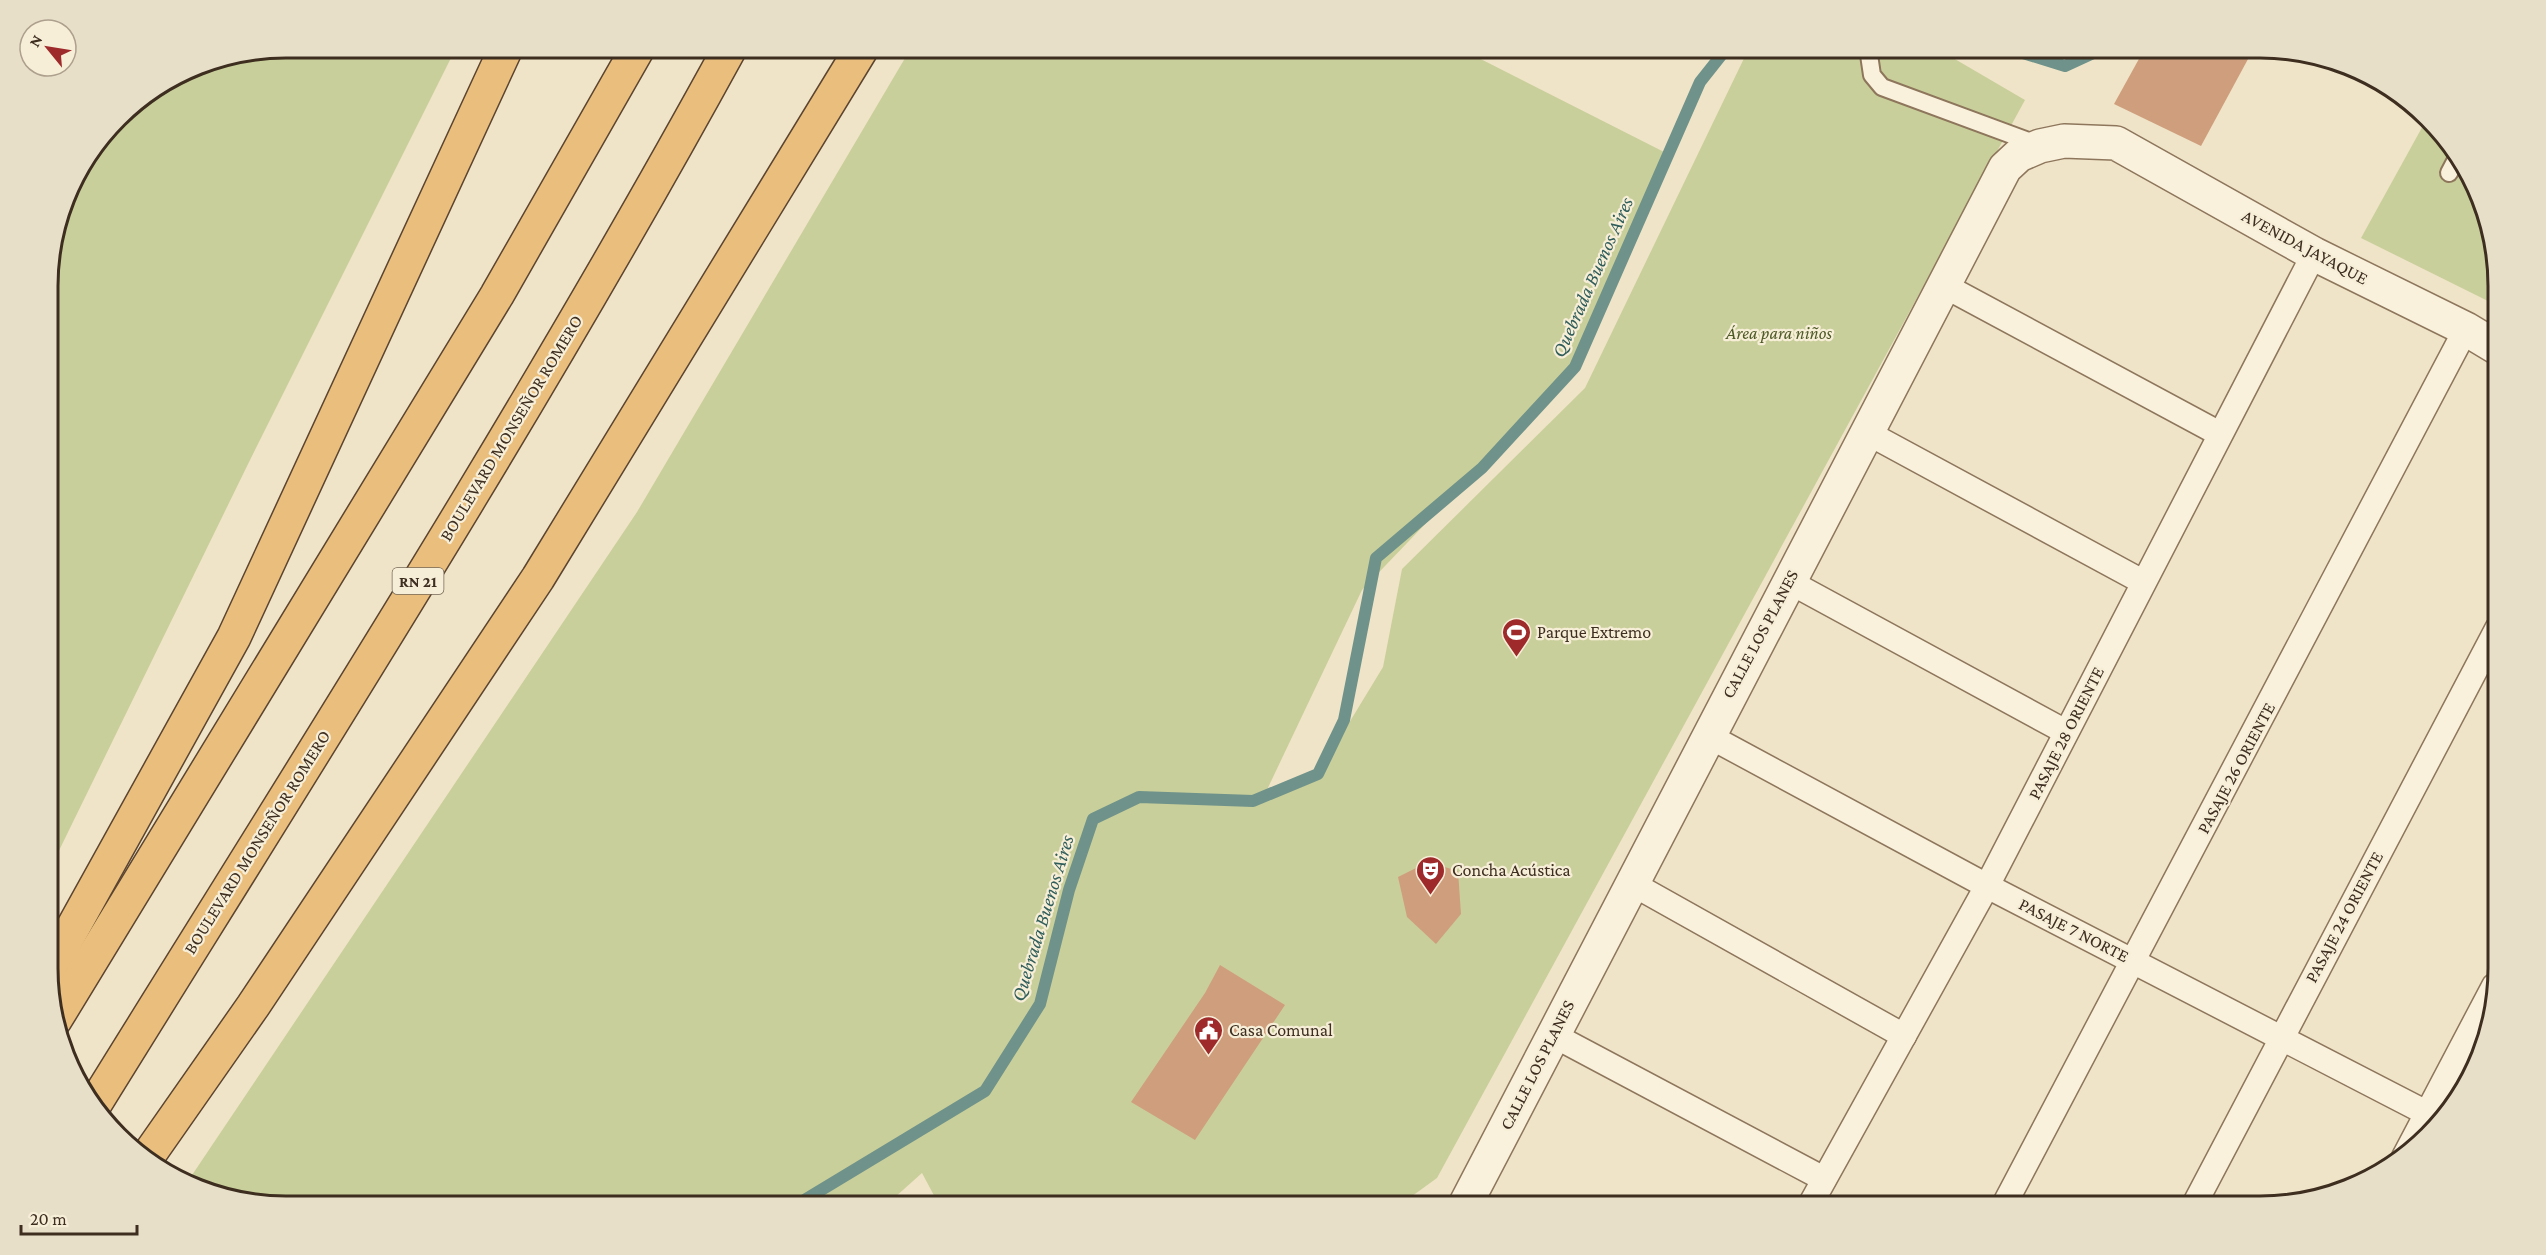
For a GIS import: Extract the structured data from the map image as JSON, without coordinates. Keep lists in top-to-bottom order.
{
  "streets": {
    "highway": ["BOULEVARD MONSEÑOR ROMERO", "RN 21"],
    "street": [
      "AVENIDA JAYAQUE",
      "CALLE LOS PLANES",
      "PASAJE 28 ORIENTE",
      "PASAJE 26 ORIENTE",
      "PASAJE 24 ORIENTE",
      "PASAJE 7 NORTE"
    ]
  },
  "crossings": [
    ["AVENIDA JAYAQUE", "CALLE LOS PLANES"],
    ["AVENIDA JAYAQUE", "PASAJE 28 ORIENTE"],
    ["AVENIDA JAYAQUE", "PASAJE 26 ORIENTE"],
    ["CALLE LOS PLANES", "PASAJE 7 NORTE"],
    ["PASAJE 28 ORIENTE", "PASAJE 7 NORTE"],
    ["PASAJE 26 ORIENTE", "PASAJE 7 NORTE"],
    ["PASAJE 24 ORIENTE", "PASAJE 7 NORTE"]
  ],
  "water": ["Quebrada Buenos Aires"],
  "parks": ["Área para niños"],
  "places": {
    "sports": ["Parque Extremo"],
    "theatre": ["Concha Acústica"],
    "public building": ["Casa Comunal"]
  },
  "scale_bar": "20 m",
  "north": "top left"
}
